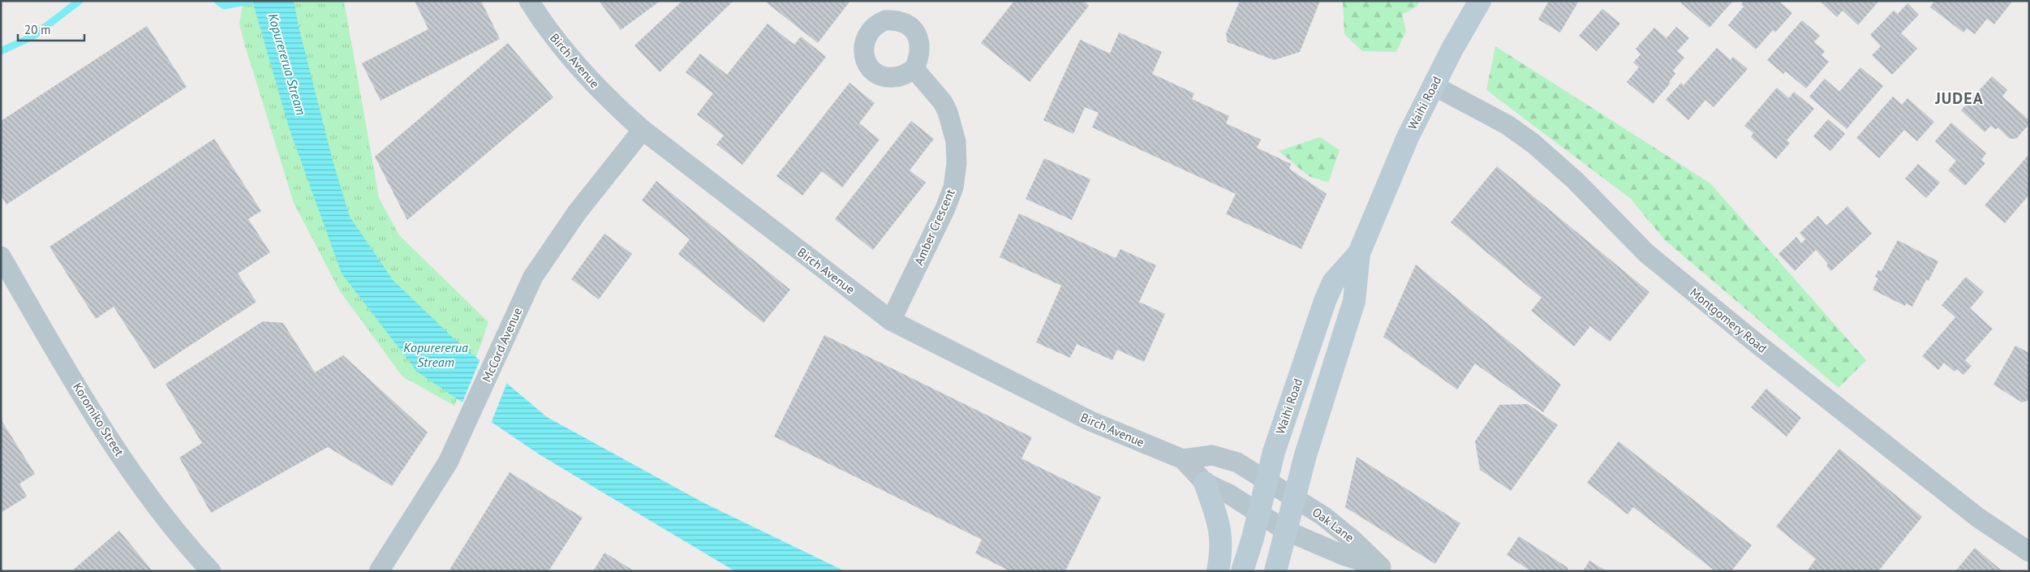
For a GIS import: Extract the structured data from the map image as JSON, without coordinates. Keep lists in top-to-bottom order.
{
  "streets": {
    "main road": ["Waihi Road"],
    "street": [
      "Birch Avenue",
      "Amber Crescent",
      "Montgomery Road",
      "McCord Avenue",
      "Koromiko Street",
      "Oak Lane"
    ]
  },
  "crossings": [
    ["Birch Avenue", "Waihi Road"],
    ["Birch Avenue", "Amber Crescent"],
    ["Birch Avenue", "McCord Avenue"],
    ["Birch Avenue", "Oak Lane"],
    ["Waihi Road", "Montgomery Road"],
    ["Waihi Road", "Oak Lane"]
  ],
  "districts": ["JUDEA"],
  "water": ["Kopurererua Stream"],
  "scale_bar": "20 m"
}
